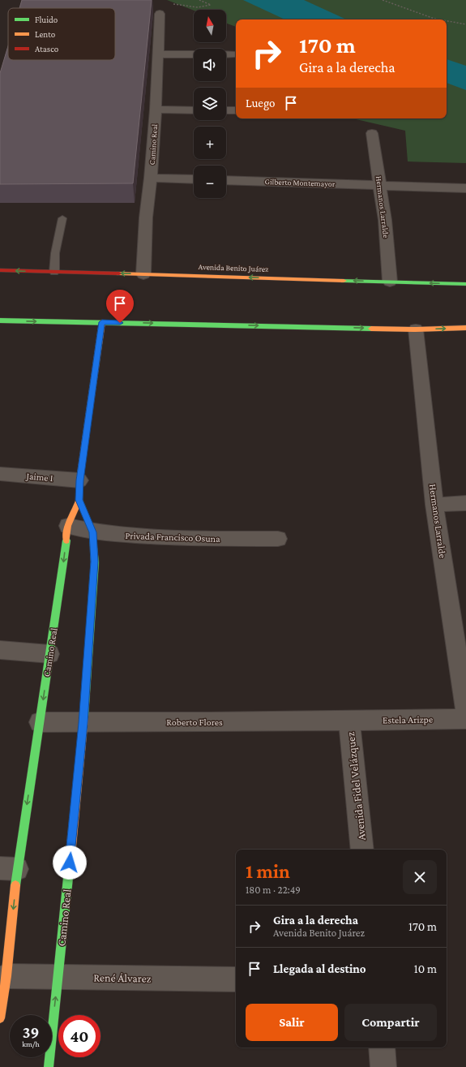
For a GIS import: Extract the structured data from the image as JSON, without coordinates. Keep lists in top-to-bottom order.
{
  "streets": {
    "street": [
      "Camino Real",
      "Gilberto Montemayor",
      "Hermanos Larralde",
      "Avenida Benito Juárez",
      "Jaime I",
      "Privada Francisco Osuna",
      "Estela Arizpe",
      "Roberto Flores",
      "Avenida Fidel Velázquez",
      "René Álvarez"
    ]
  },
  "crossings": [
    ["Camino Real", "Avenida Benito Juárez"],
    ["Camino Real", "Jaime I"],
    ["Camino Real", "Privada Francisco Osuna"],
    ["Camino Real", "Roberto Flores"],
    ["Camino Real", "René Álvarez"],
    ["Gilberto Montemayor", "Hermanos Larralde"],
    ["Hermanos Larralde", "Avenida Benito Juárez"],
    ["Estela Arizpe", "Roberto Flores"],
    ["Estela Arizpe", "Avenida Fidel Velázquez"],
    ["Roberto Flores", "Avenida Fidel Velázquez"]
  ],
  "legend": ["Fluido", "Lento", "Atasco"],
  "north": "top",
  "page": {
    "map_buttons": ["+", "−"],
    "turn": ["170 m", "Gira a la derecha"],
    "then": "Luego",
    "heading": ["1 min", "180 m · 22:49"],
    "list": [
      {
        "name": "Gira a la derecha",
        "note": "Avenida Benito Juárez",
        "value": "170 m"
      },
      {
        "name": "Llegada al destino",
        "value": "10 m"
      }
    ],
    "buttons": ["Salir", "Compartir"],
    "speed": "39 km/h",
    "limit": "40"
  }
}
